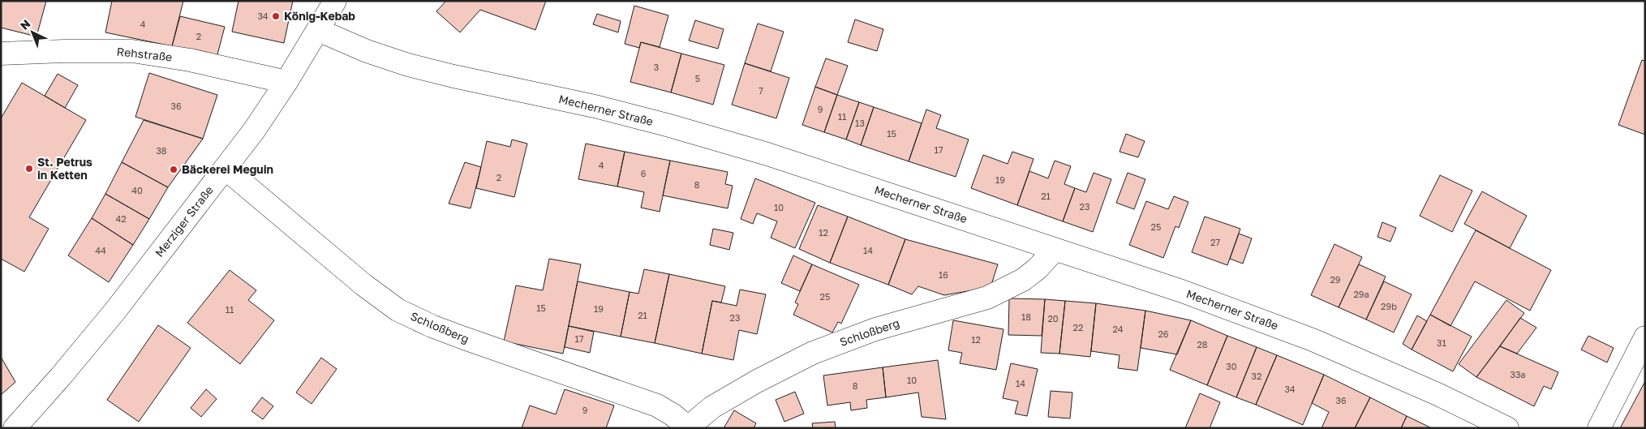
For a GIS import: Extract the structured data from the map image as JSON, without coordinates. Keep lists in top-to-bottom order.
{
  "streets": {
    "main road": [
      "Rehstraße",
      "Mecherner Straße",
      "Merziger Straße",
      "Schloßberg"
    ]
  },
  "crossings": [
    ["Rehstraße", "Merziger Straße"],
    ["Mecherner Straße", "Merziger Straße"],
    ["Mecherner Straße", "Schloßberg"],
    ["Merziger Straße", "Schloßberg"]
  ],
  "places": ["König-Kebab", "St. Petrus in Ketten", "Bäckerei Meguin"],
  "house_numbers": [
    "34",
    "4",
    "2",
    "3",
    "5",
    "7",
    "36",
    "9",
    "11",
    "13",
    "15",
    "17",
    "38",
    "4",
    "6",
    "2",
    "19",
    "8",
    "40",
    "21",
    "23",
    "10",
    "42",
    "25",
    "12",
    "27",
    "44",
    "14",
    "16",
    "29",
    "29a",
    "25",
    "29b",
    "15",
    "19",
    "11",
    "21",
    "18",
    "23",
    "20",
    "22",
    "24",
    "26",
    "17",
    "12",
    "31",
    "28",
    "30",
    "33a",
    "32",
    "10",
    "14",
    "8",
    "34",
    "36",
    "9"
  ],
  "north": "top left"
}
